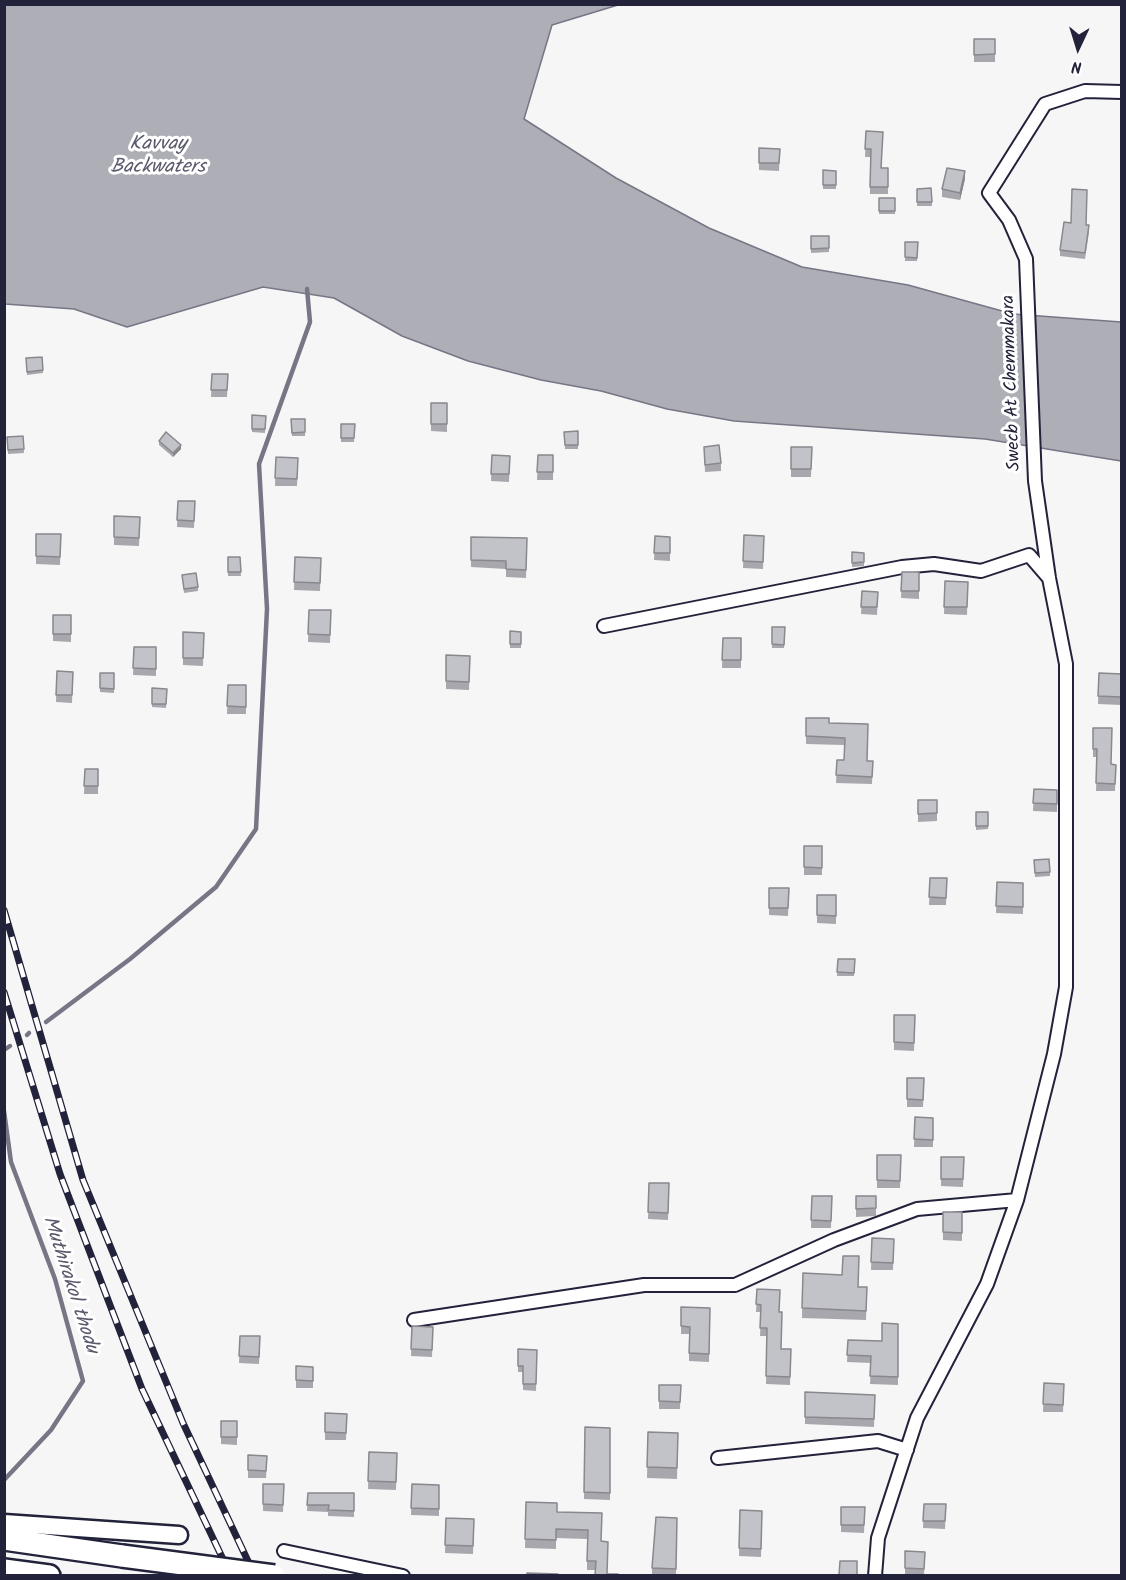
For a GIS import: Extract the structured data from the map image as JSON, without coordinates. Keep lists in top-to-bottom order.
{
  "streets": {
    "street": ["Swecb At Chemmakara"]
  },
  "water": ["Kavvay Backwaters", "Muthirakol thodu"],
  "north": "bottom"
}
